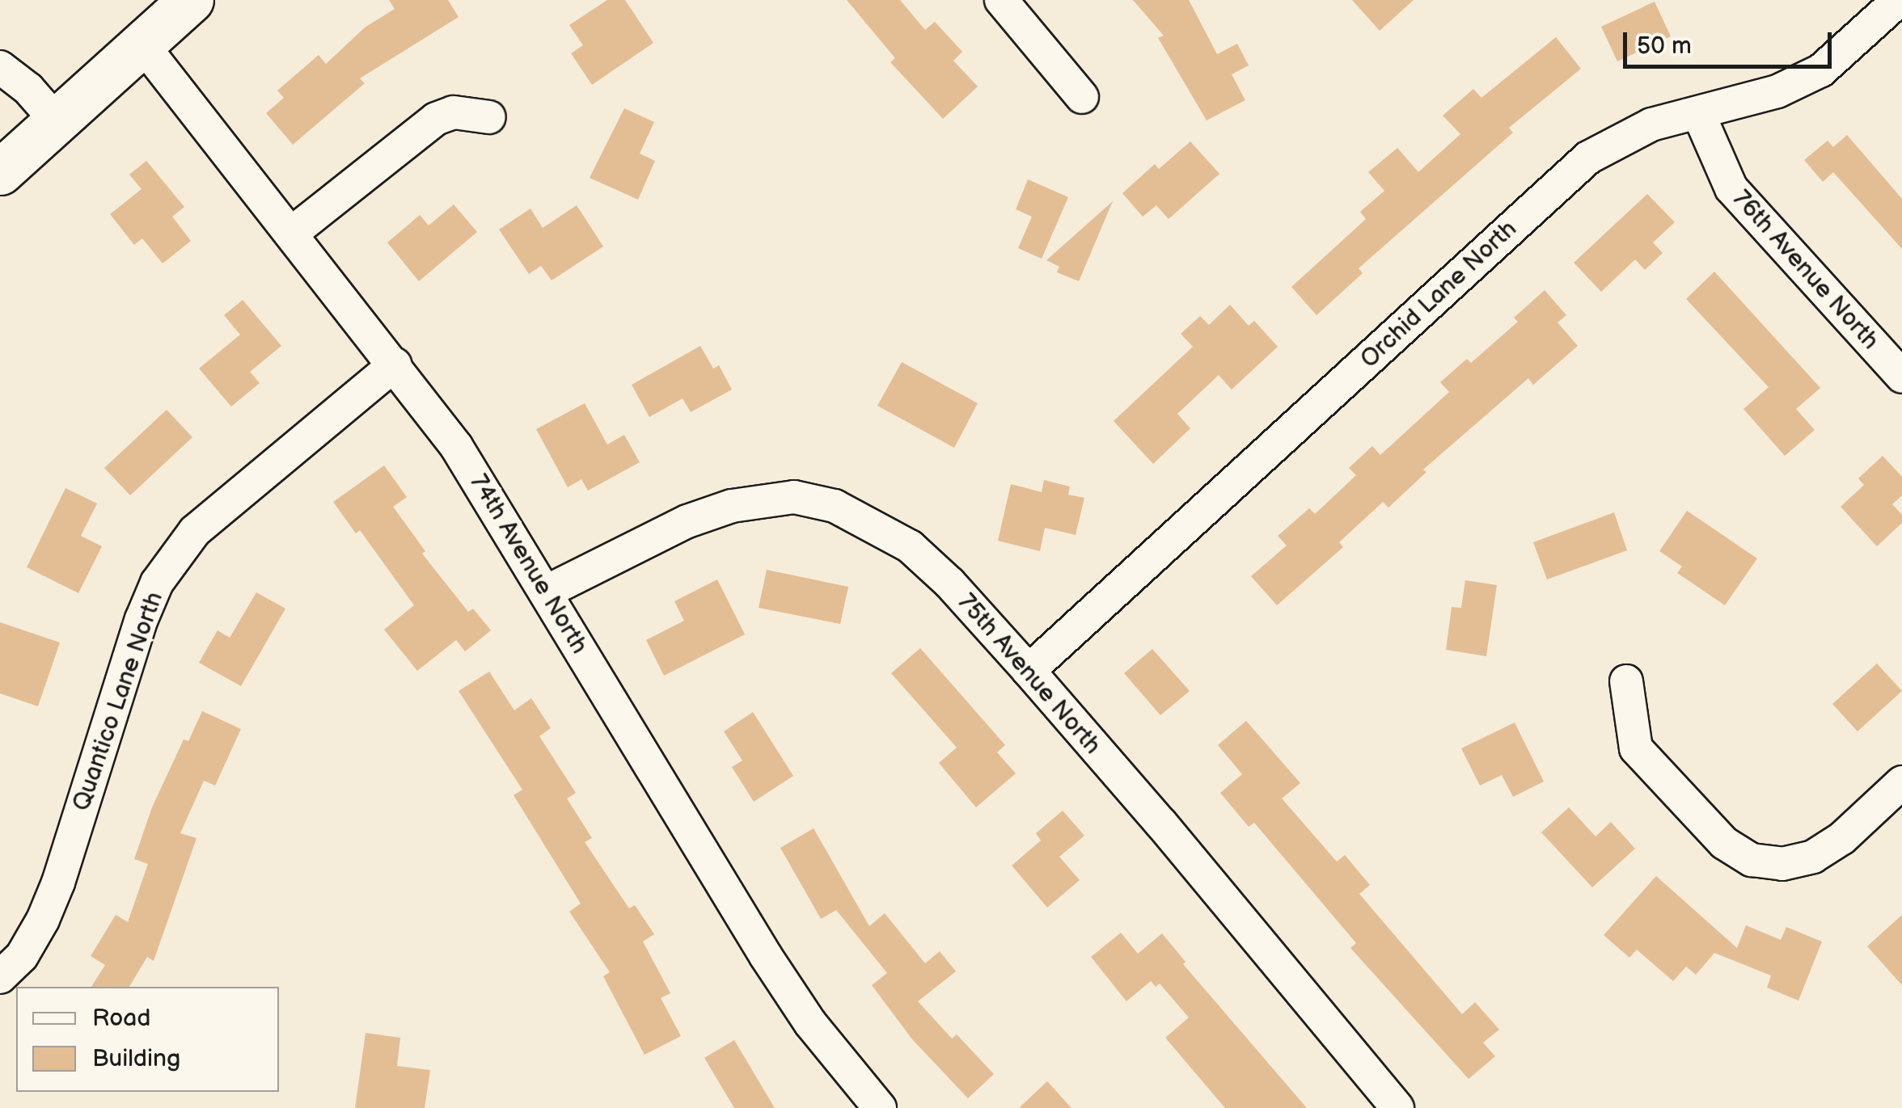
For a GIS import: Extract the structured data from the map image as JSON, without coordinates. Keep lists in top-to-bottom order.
{
  "streets": {
    "street": [
      "76th Avenue North",
      "Orchid Lane North",
      "74th Avenue North",
      "75th Avenue North",
      "Quantico Lane North"
    ]
  },
  "crossings": [
    ["76th Avenue North", "Orchid Lane North"],
    ["Orchid Lane North", "75th Avenue North"],
    ["74th Avenue North", "75th Avenue North"],
    ["74th Avenue North", "Quantico Lane North"]
  ],
  "legend": ["Road", "Building"],
  "scale_bar": "50 m"
}
